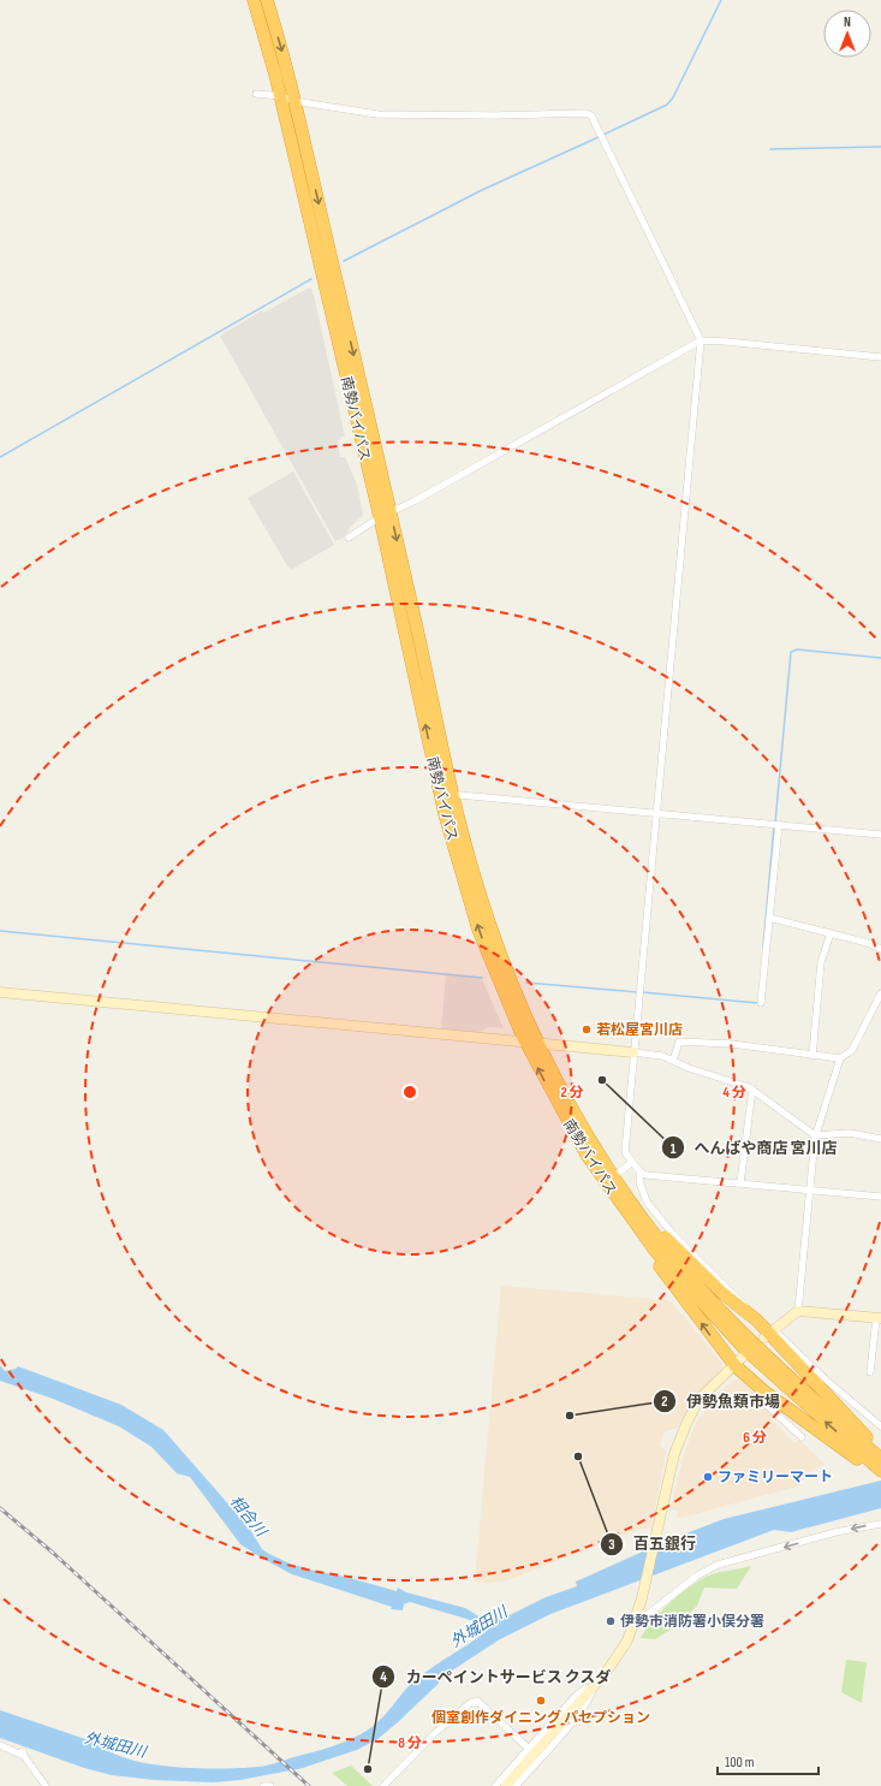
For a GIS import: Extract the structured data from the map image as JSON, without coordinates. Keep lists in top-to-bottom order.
{
  "streets": {
    "highway": ["南勢バイパス"]
  },
  "water": ["相合川", "外城田川"],
  "places": [
    "若松屋宮川店",
    "へんばや商店 宮川店",
    "伊勢魚類市場",
    "百五銀行",
    "ファミリーマート",
    "伊勢市消防署小俣分署",
    "個室創作ダイニング パセプション",
    "カーペイントサービス クスダ"
  ],
  "scale_bar": "100 m",
  "north": "top",
  "rings": [
    "2 分",
    "4 分",
    "6 分",
    "8 分"
  ]
}
